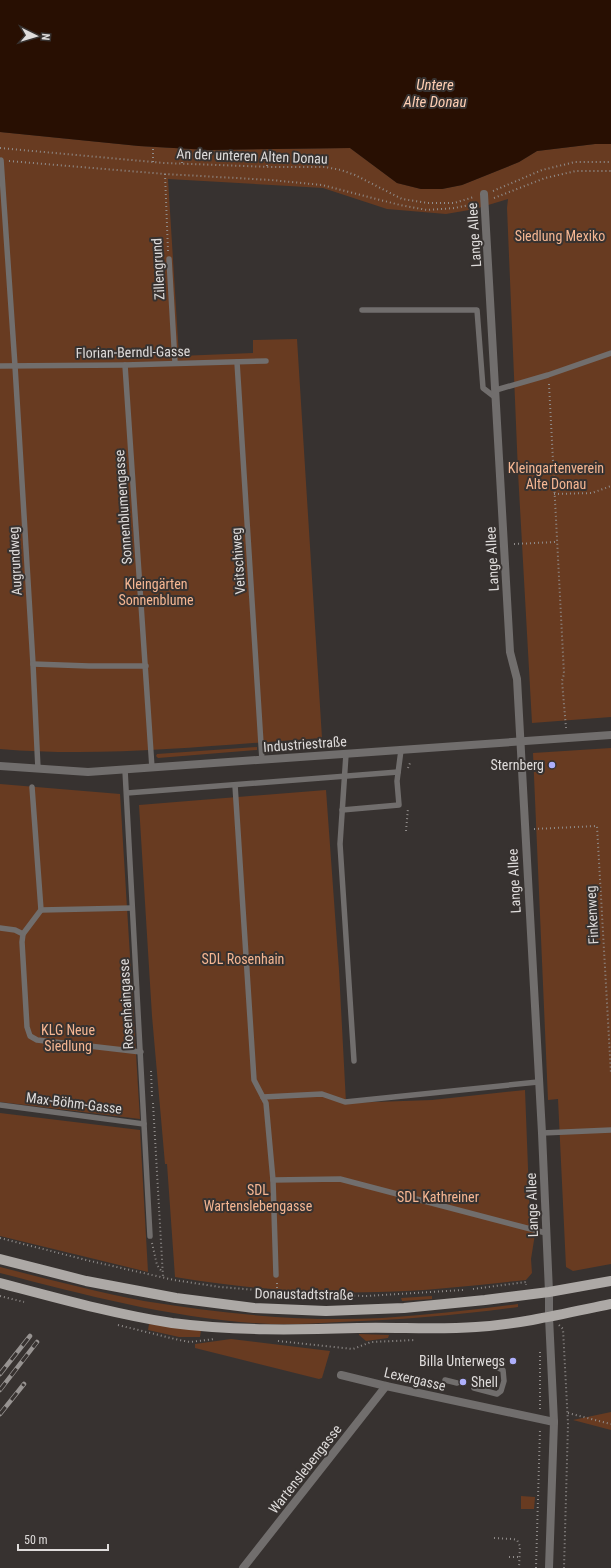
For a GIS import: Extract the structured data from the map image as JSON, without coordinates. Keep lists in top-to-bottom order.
{
  "streets": {
    "main road": ["Donaustadtstraße"],
    "street": [
      "Lange Allee",
      "Industriestraße",
      "Lexergasse",
      "Wartenslebengasse"
    ],
    "lane": [
      "Zillengrund",
      "Florian-Berndl-Gasse",
      "Sonnenblumengasse",
      "Augrundweg",
      "Veitschiweg",
      "Rosenhaingasse",
      "Max-Böhm-Gasse"
    ],
    "path": ["An der unteren Alten Donau", "Finkenweg"]
  },
  "crossings": [
    ["An der unteren Alten Donau", "Lange Allee"],
    ["An der unteren Alten Donau", "Zillengrund"],
    ["An der unteren Alten Donau", "Augrundweg"],
    ["Lange Allee", "Industriestraße"],
    ["Lange Allee", "Finkenweg"],
    ["Lange Allee", "Donaustadtstraße"],
    ["Lange Allee", "Lexergasse"],
    ["Zillengrund", "Florian-Berndl-Gasse"],
    ["Florian-Berndl-Gasse", "Sonnenblumengasse"],
    ["Florian-Berndl-Gasse", "Augrundweg"],
    ["Florian-Berndl-Gasse", "Veitschiweg"],
    ["Sonnenblumengasse", "Industriestraße"],
    ["Augrundweg", "Industriestraße"],
    ["Veitschiweg", "Industriestraße"],
    ["Industriestraße", "Rosenhaingasse"],
    ["Rosenhaingasse", "Max-Böhm-Gasse"],
    ["Lexergasse", "Wartenslebengasse"]
  ],
  "water": ["Untere Alte Donau"],
  "parks": [
    "Siedlung Mexiko",
    "Kleingartenverein Alte Donau",
    "Kleingärten Sonnenblume",
    "SDL Rosenhain",
    "KLG Neue Siedlung",
    "SDL Wartenslebengasse",
    "SDL Kathreiner"
  ],
  "places": ["Sternberg", "Billa Unterwegs", "Shell"],
  "scale_bar": "50 m",
  "north": "right"
}
